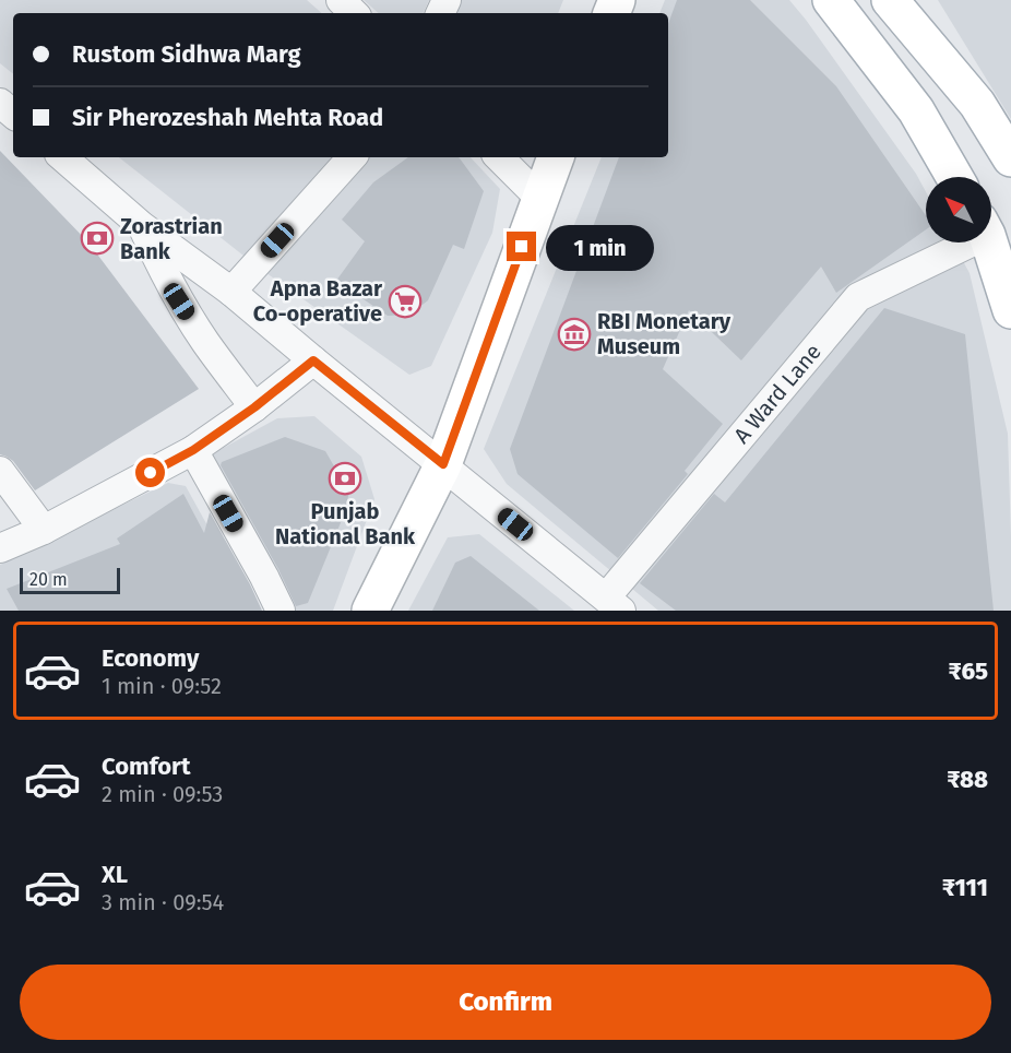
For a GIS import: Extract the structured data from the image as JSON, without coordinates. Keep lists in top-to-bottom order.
{
  "streets": {
    "street": ["A Ward Lane"]
  },
  "places": {
    "bank": ["Zorastrian Bank", "Punjab National Bank"],
    "supermarket": ["Apna Bazar Co-operative"],
    "museum": ["RBI Monetary Museum"]
  },
  "scale_bar": "20 m",
  "north": "top left",
  "page": {
    "banner": ["Rustom Sidhwa Marg", "Sir Pherozeshah Mehta Road"],
    "bubble": "1 min",
    "scale": "20 m",
    "list": [
      {
        "name": "Economy",
        "note": "1 min · 09:52",
        "value": "₹65"
      },
      {
        "name": "Comfort",
        "note": "2 min · 09:53",
        "value": "₹88"
      },
      {
        "name": "XL",
        "note": "3 min · 09:54",
        "value": "₹111"
      }
    ],
    "buttons": "Confirm"
  }
}
